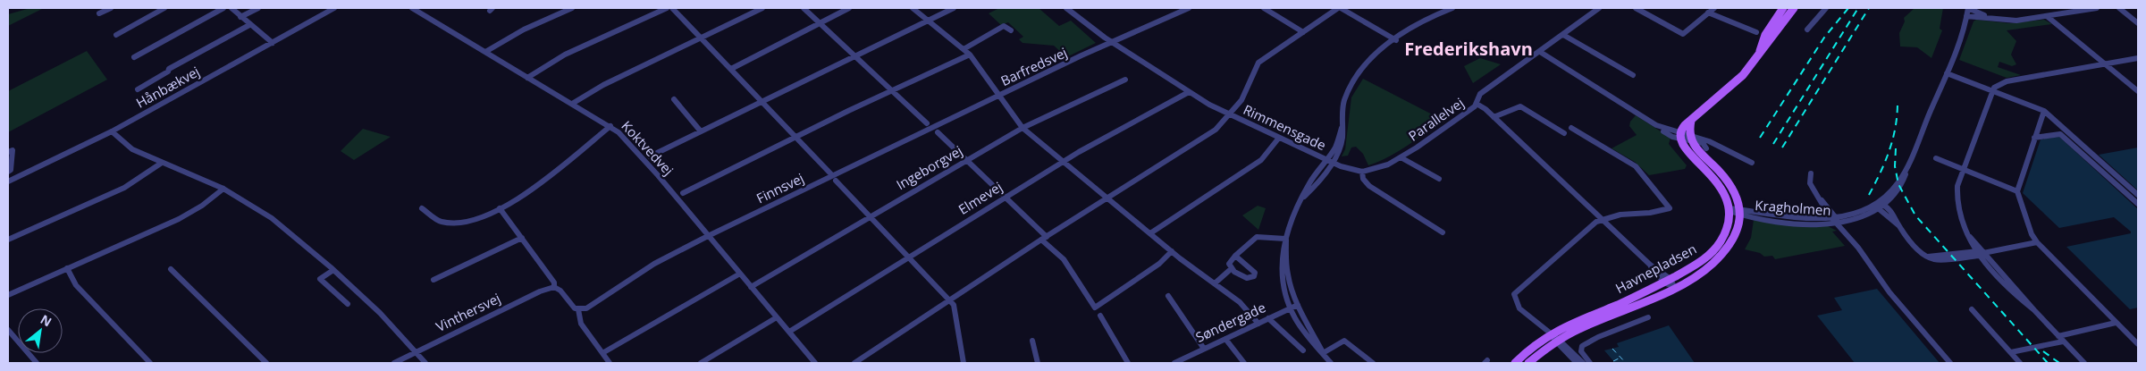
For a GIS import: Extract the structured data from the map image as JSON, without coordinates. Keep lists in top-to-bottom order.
{
  "streets": {
    "main road": ["Havnepladsen"],
    "street": [
      "Barfredsvej",
      "Hånbækvej",
      "Parallelvej",
      "Rimmensgade",
      "Koktvedvej",
      "Ingeborgvej",
      "Finnsvej",
      "Elmevej",
      "Kragholmen",
      "Vinthersvej",
      "Søndergade"
    ]
  },
  "crossings": [
    ["Barfredsvej", "Rimmensgade"],
    ["Barfredsvej", "Finnsvej"],
    ["Parallelvej", "Rimmensgade"],
    ["Rimmensgade", "Elmevej"],
    ["Koktvedvej", "Ingeborgvej"],
    ["Koktvedvej", "Finnsvej"],
    ["Koktvedvej", "Elmevej"],
    ["Kragholmen", "Havnepladsen"]
  ],
  "districts": ["Frederikshavn"],
  "north": "top right"
}
